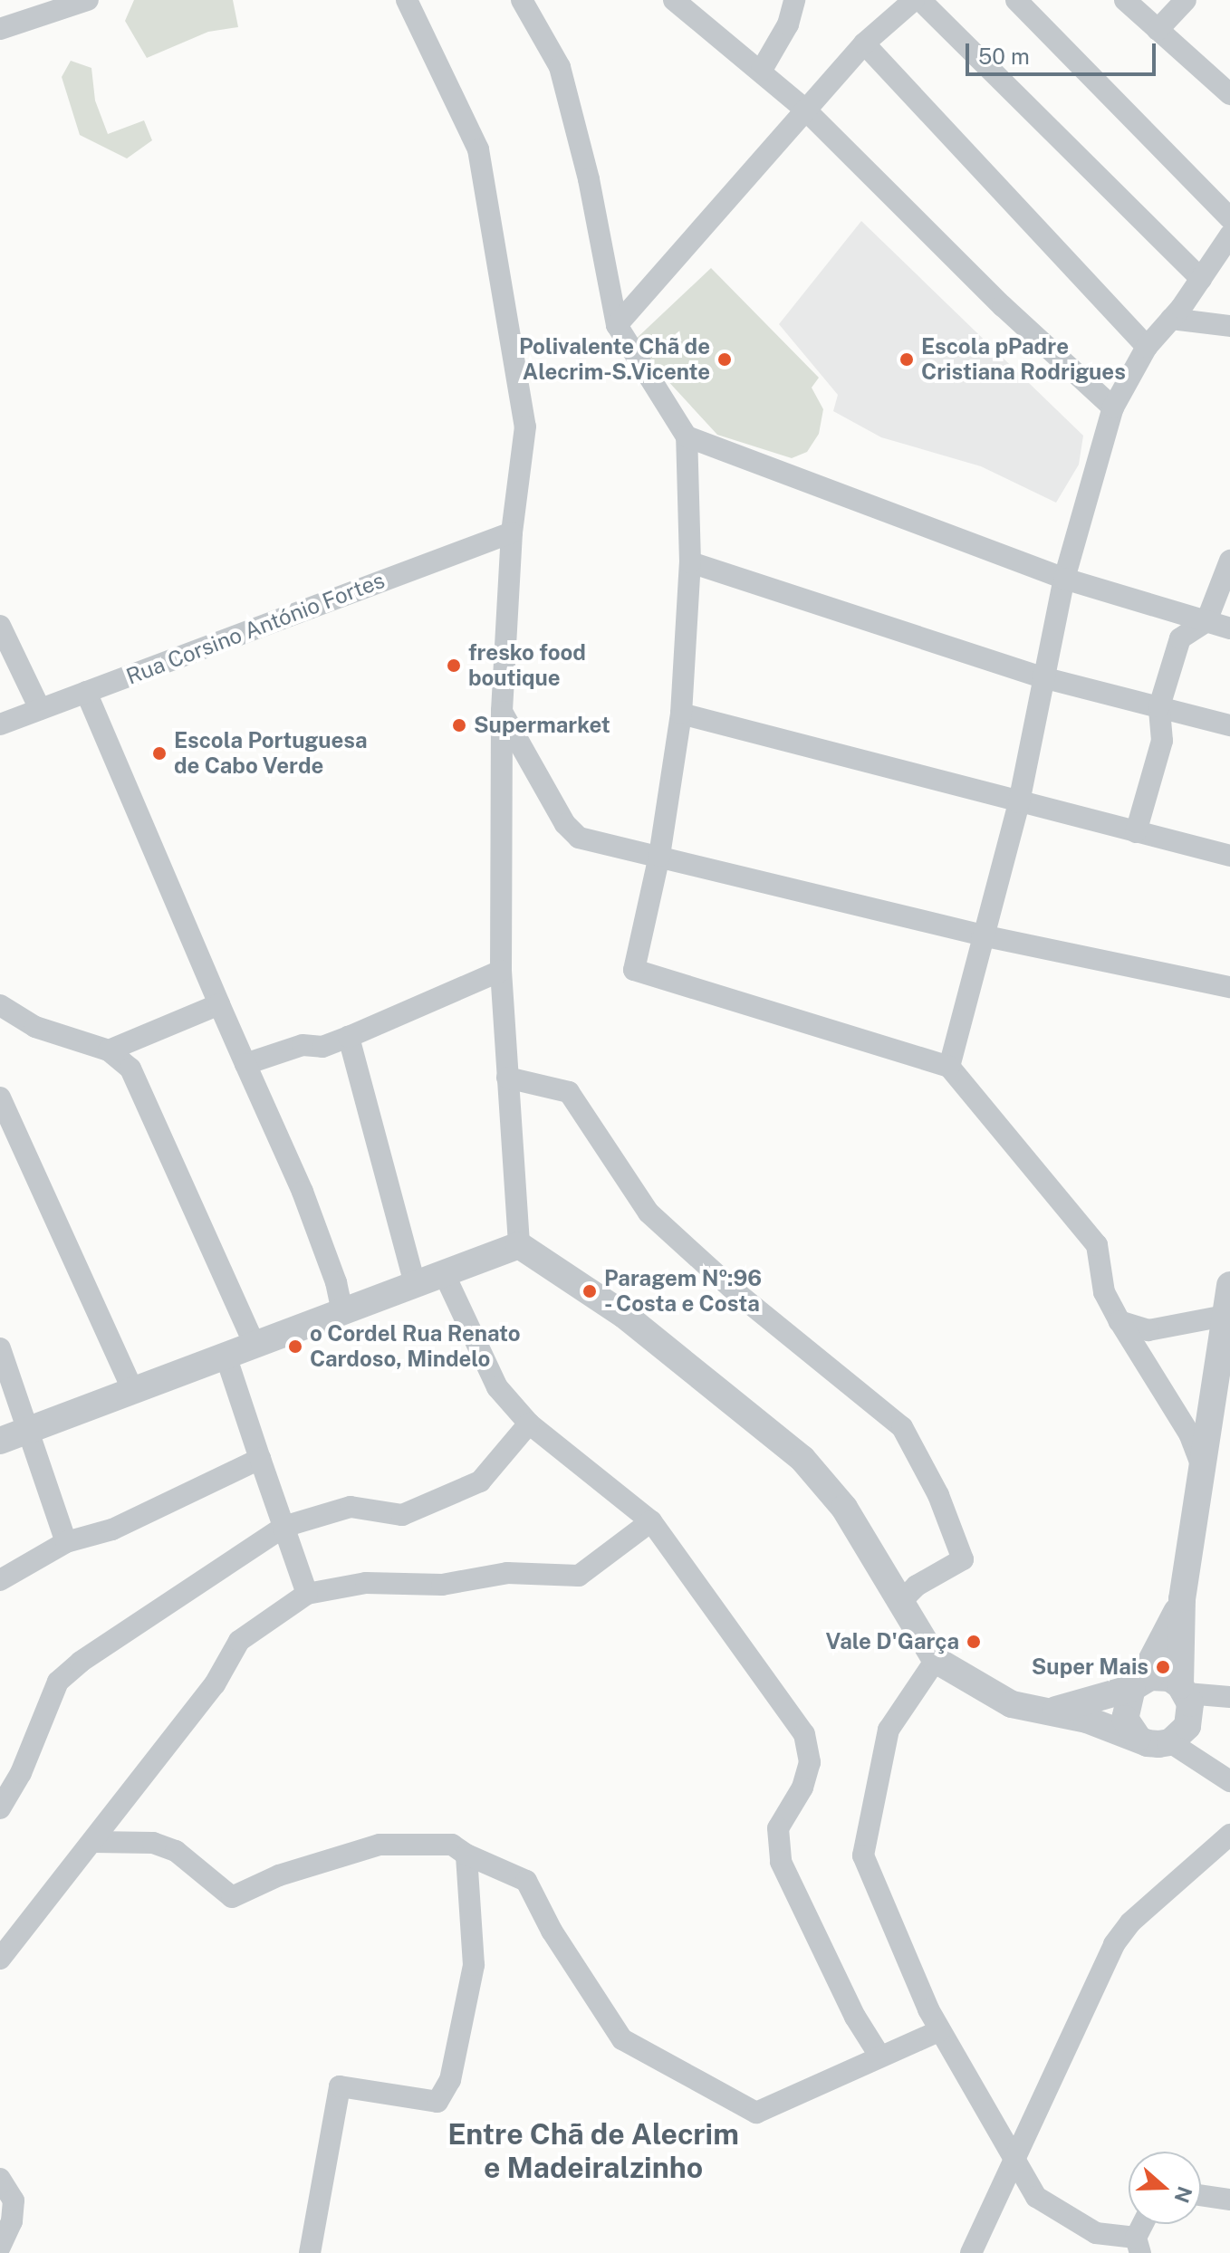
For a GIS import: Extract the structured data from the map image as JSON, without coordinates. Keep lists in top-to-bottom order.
{
  "streets": {
    "street": ["Rua Corsino António Fortes"]
  },
  "districts": ["Entre Chã de Alecrim e Madeiralzinho"],
  "places": [
    "Polivalente Chã de Alecrim-S.Vicente",
    "Escola pPadre Cristiana Rodrigues",
    "fresko food boutique",
    "Supermarket",
    "Escola Portuguesa de Cabo Verde",
    "Paragem Nº:96 - Costa e Costa",
    "o Cordel Rua Renato Cardoso, Mindelo",
    "Vale D'Garça",
    "Super Mais"
  ],
  "scale_bar": "50 m",
  "north": "right"
}
